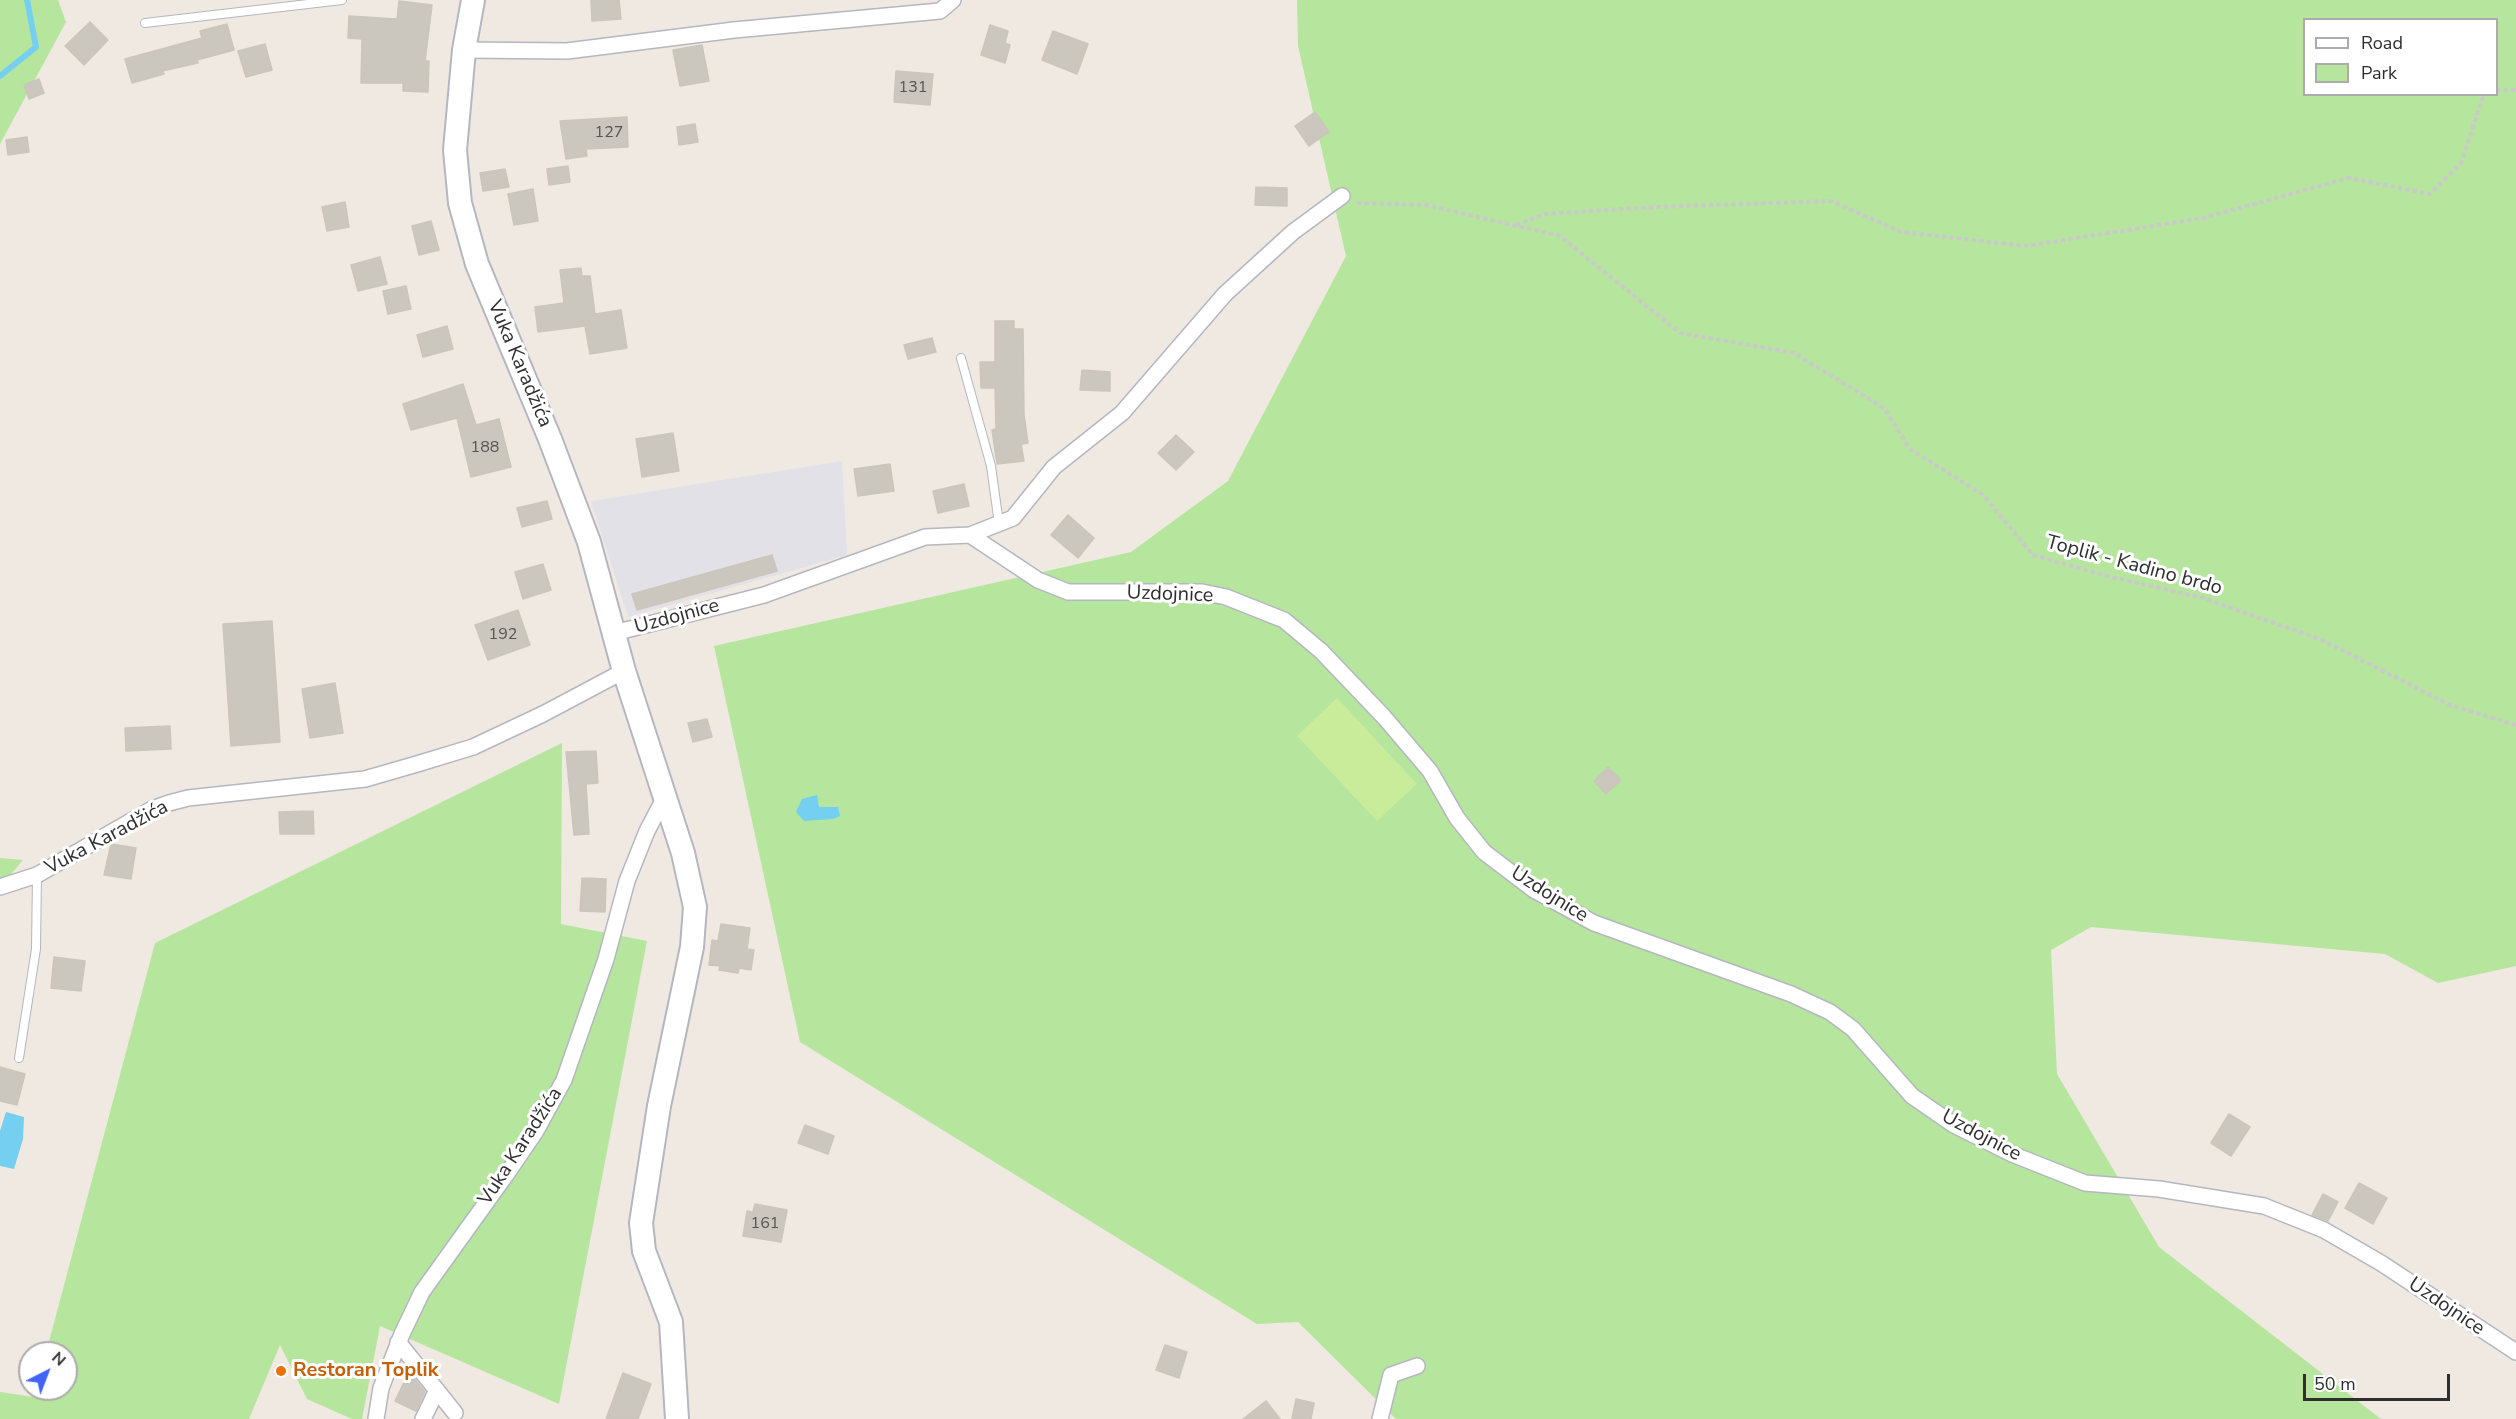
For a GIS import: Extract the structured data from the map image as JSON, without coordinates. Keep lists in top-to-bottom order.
{
  "streets": {
    "street": ["Vuka Karadžića", "Uzdojnice"],
    "path": ["Toplik - Kadino brdo"]
  },
  "crossings": [
    ["Vuka Karadžića", "Uzdojnice"]
  ],
  "places": ["Restoran Toplik"],
  "house_numbers": [
    "131",
    "127",
    "188",
    "192",
    "161"
  ],
  "legend": ["Road", "Park"],
  "scale_bar": "50 m",
  "north": "top right"
}
